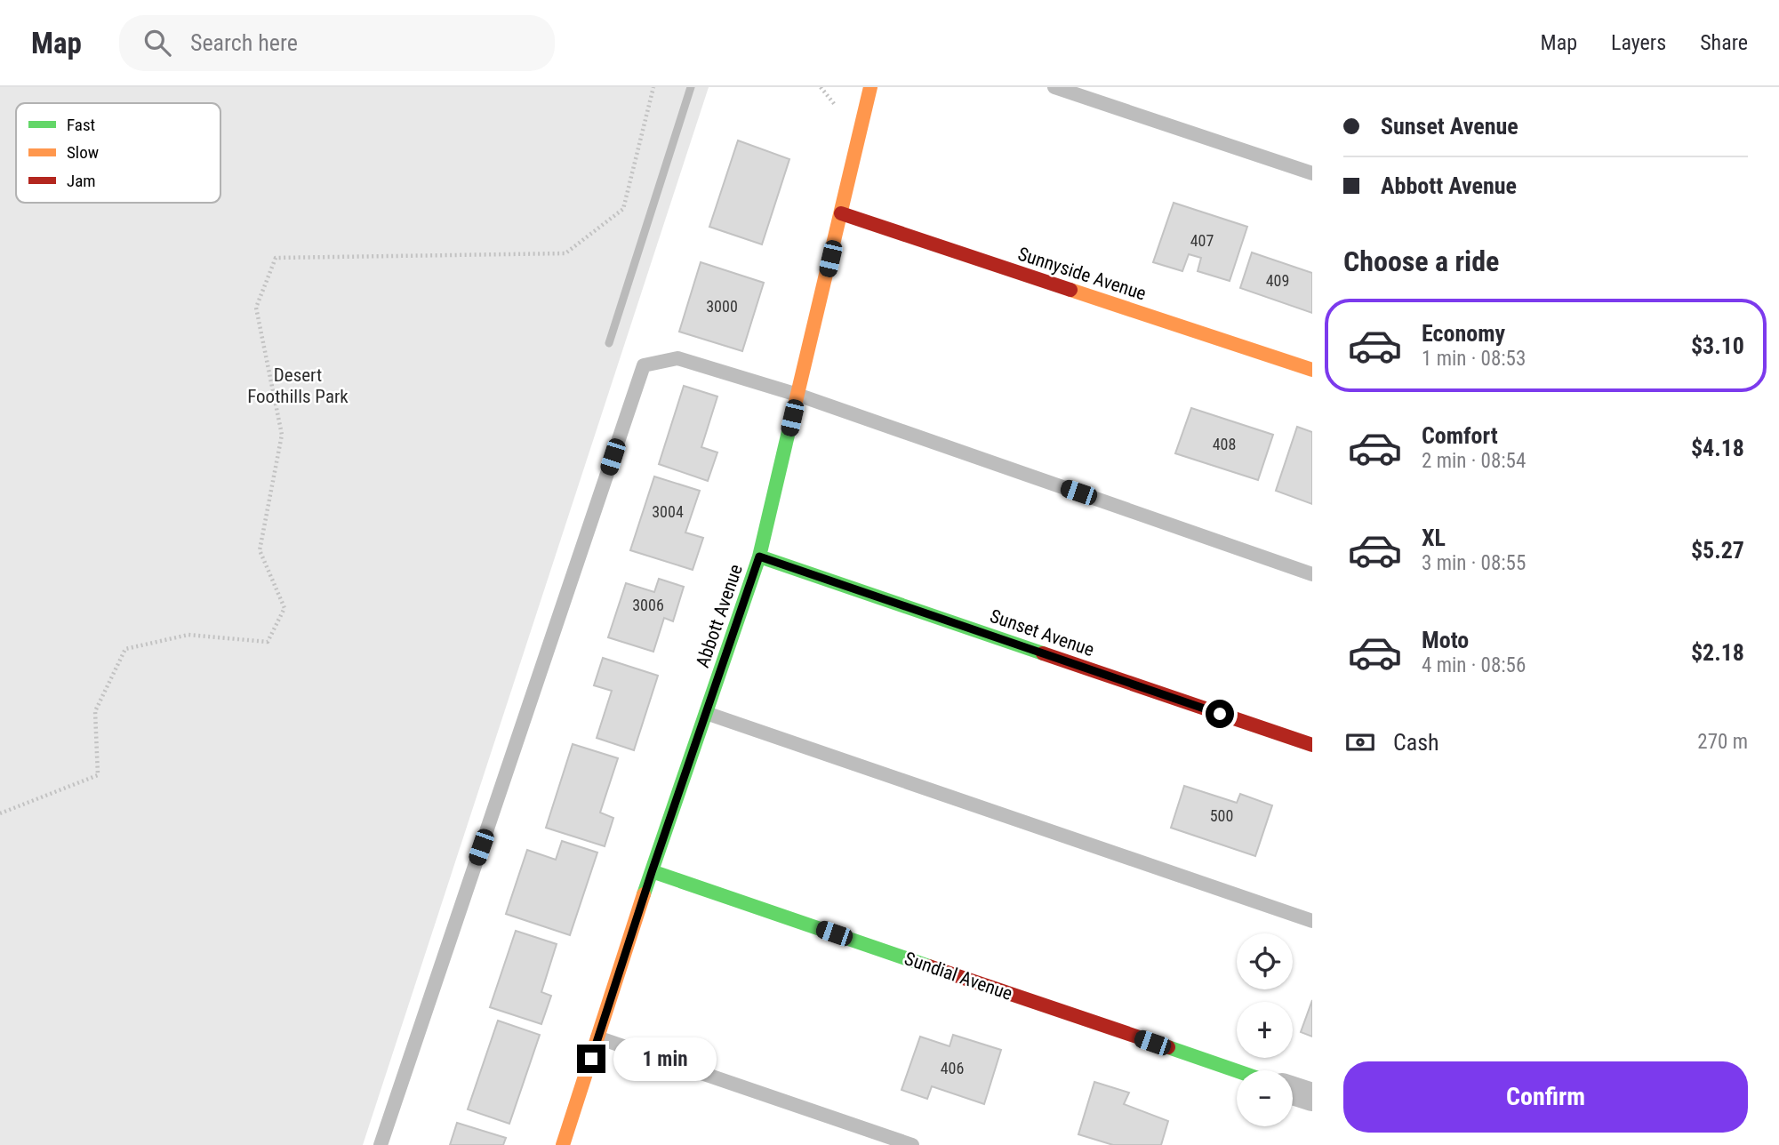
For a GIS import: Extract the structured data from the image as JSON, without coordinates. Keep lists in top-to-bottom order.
{
  "streets": {
    "street": [
      "Sunnyside Avenue",
      "Abbott Avenue",
      "Sunset Avenue",
      "Sundial Avenue"
    ]
  },
  "crossings": [
    ["Sunnyside Avenue", "Abbott Avenue"],
    ["Abbott Avenue", "Sunset Avenue"],
    ["Abbott Avenue", "Sundial Avenue"]
  ],
  "parks": ["Desert Foothills Park"],
  "house_numbers": [
    "407",
    "409",
    "3000",
    "408",
    "3004",
    "3006",
    "500",
    "406"
  ],
  "legend": ["Fast", "Slow", "Jam"],
  "page": {
    "header": "Map",
    "search": "Search here",
    "nav": ["Map", "Layers", "Share"],
    "banner": ["Sunset Avenue", "Abbott Avenue"],
    "heading": "Choose a ride",
    "list": [
      {
        "name": "Economy",
        "note": "1 min · 08:53",
        "value": "$3.10"
      },
      {
        "name": "Comfort",
        "note": "2 min · 08:54",
        "value": "$4.18"
      },
      {
        "name": "XL",
        "note": "3 min · 08:55",
        "value": "$5.27"
      },
      {
        "name": "Moto",
        "note": "4 min · 08:56",
        "value": "$2.18"
      }
    ],
    "pay": ["Cash", "270 m"],
    "map_buttons": ["+", "−"],
    "bubble": "1 min",
    "buttons": "Confirm"
  }
}
